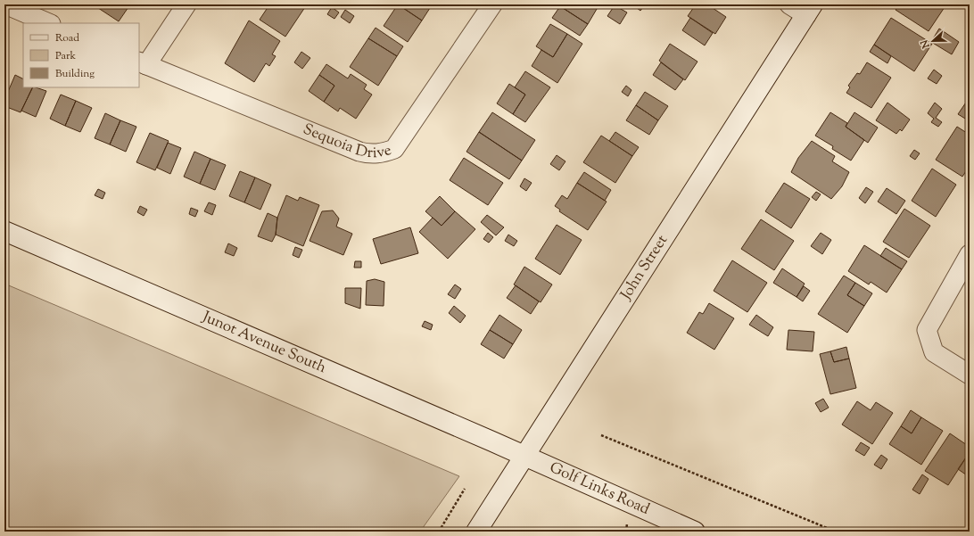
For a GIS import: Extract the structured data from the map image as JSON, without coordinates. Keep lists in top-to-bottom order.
{
  "streets": {
    "main road": ["John Street", "Junot Avenue South", "Golf Links Road"],
    "street": ["Sequoia Drive"]
  },
  "crossings": [
    ["John Street", "Junot Avenue South"],
    ["John Street", "Golf Links Road"],
    ["Junot Avenue South", "Golf Links Road"]
  ],
  "legend": ["Road", "Park", "Building"],
  "north": "left"
}
